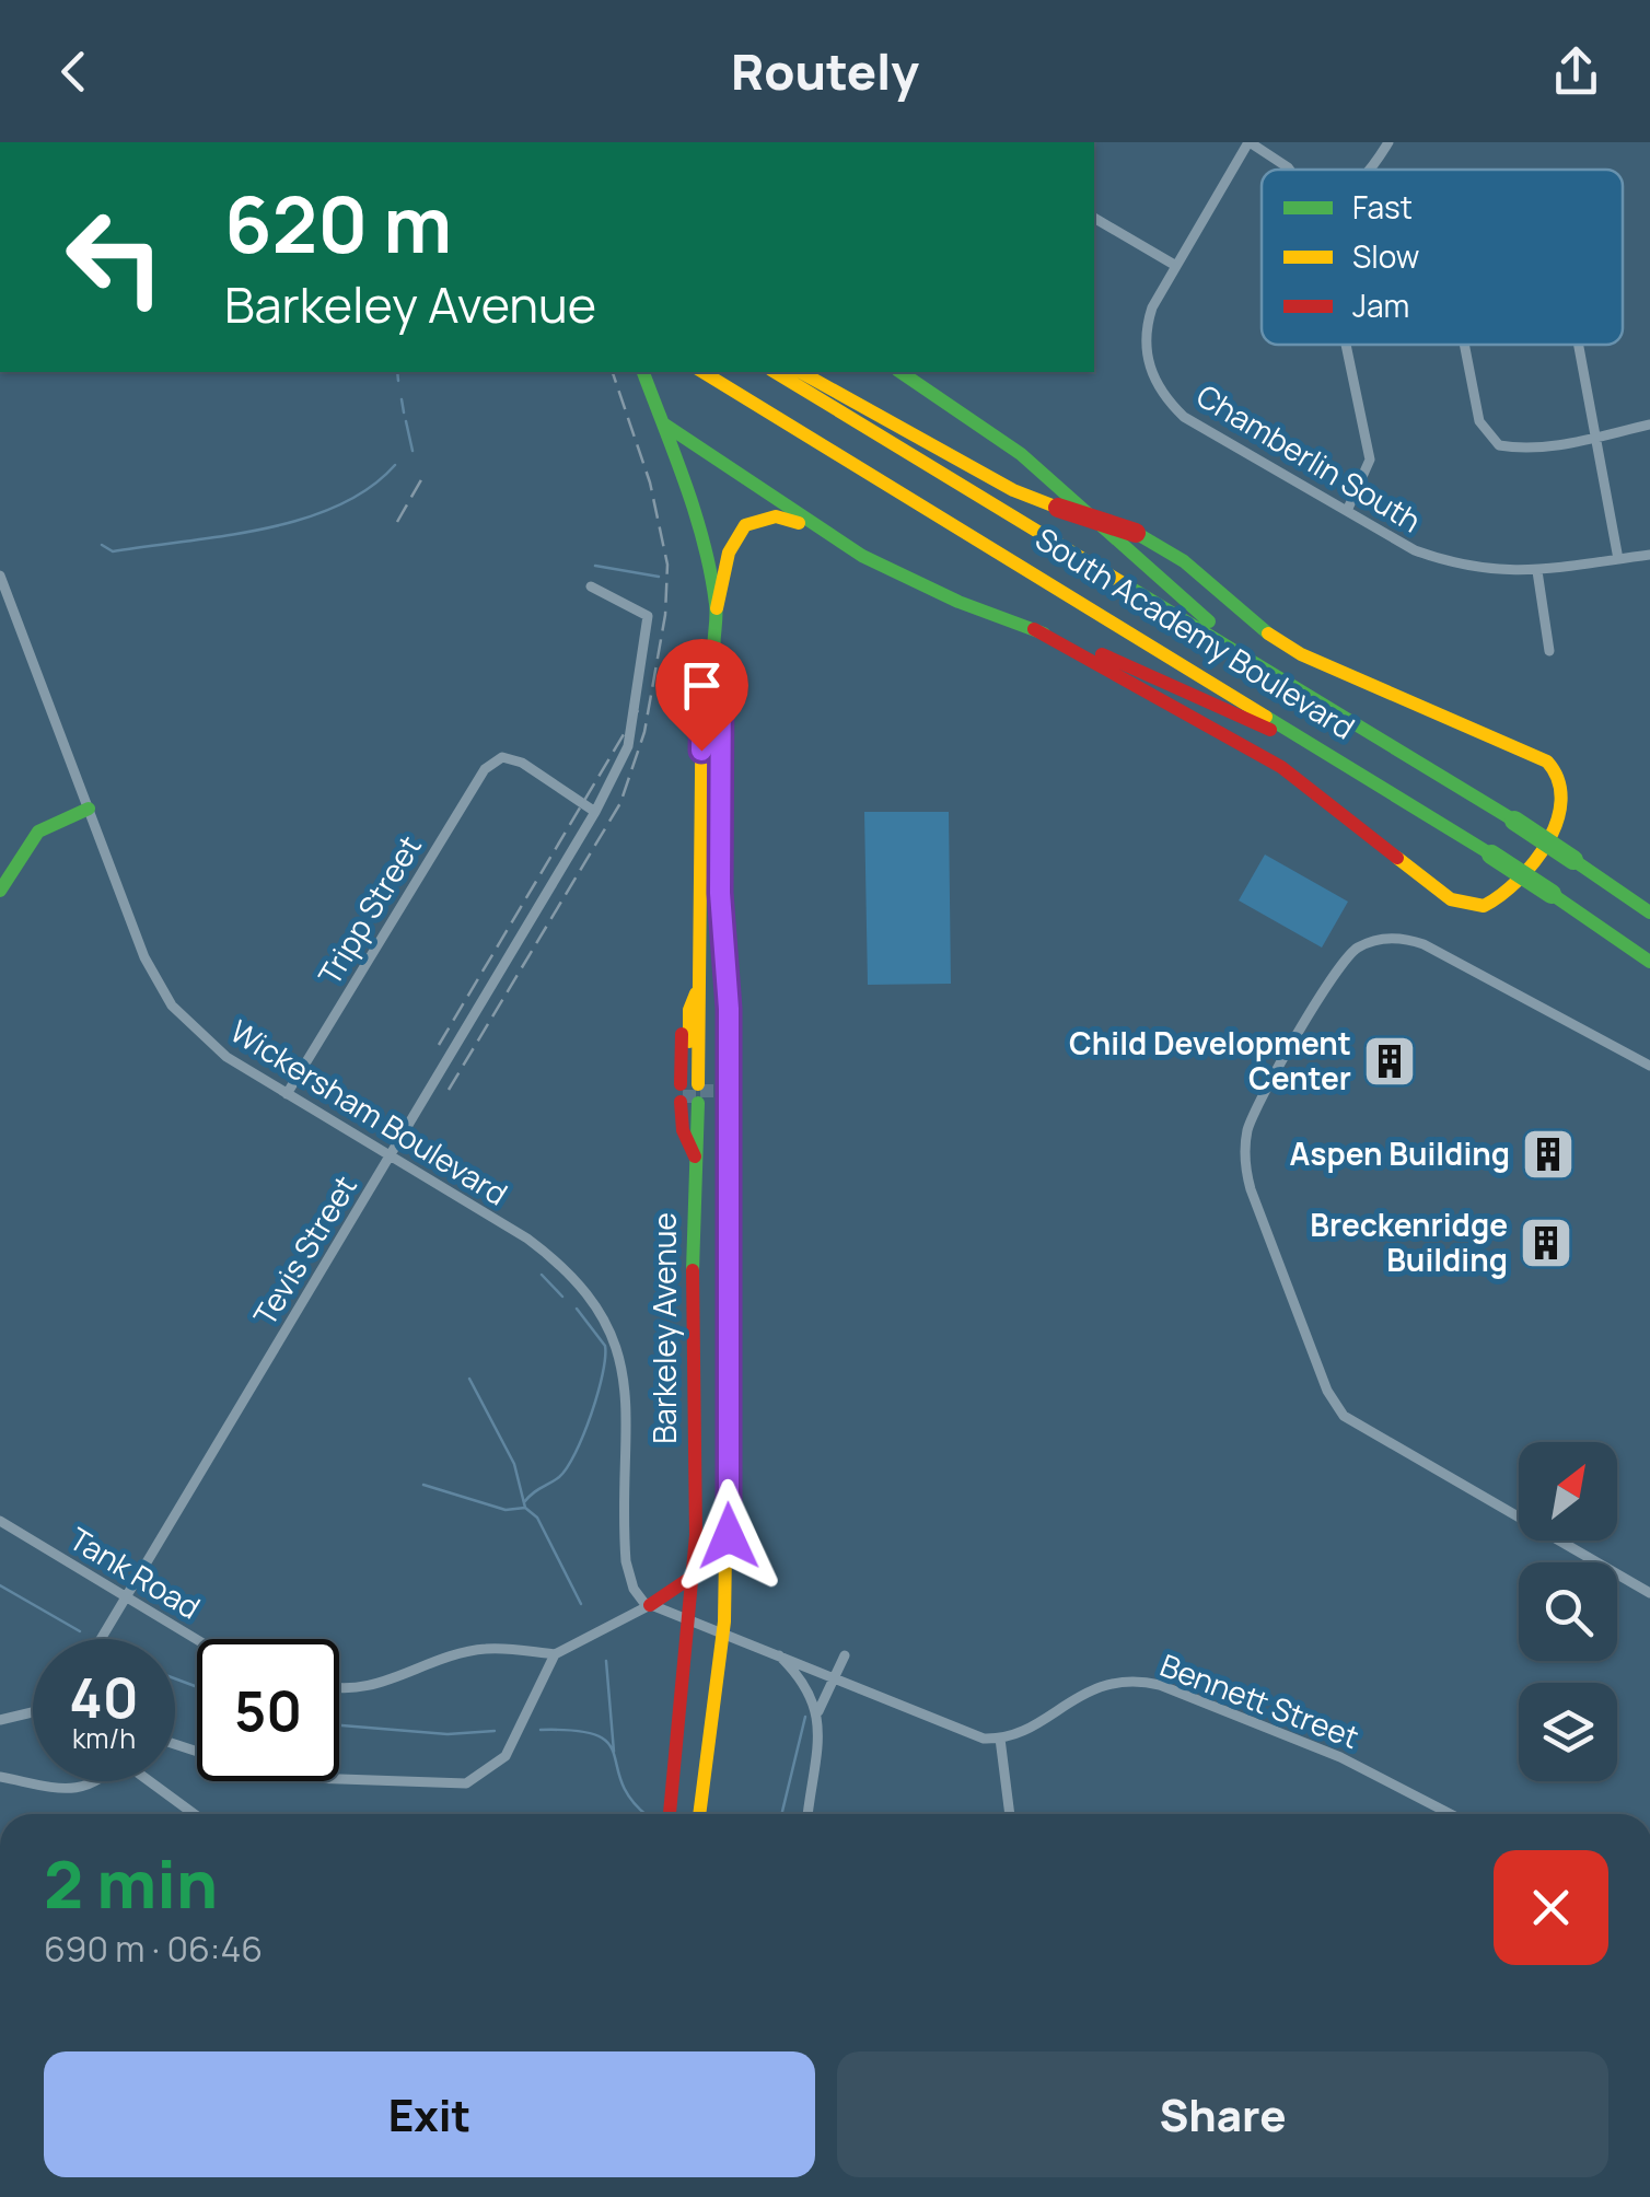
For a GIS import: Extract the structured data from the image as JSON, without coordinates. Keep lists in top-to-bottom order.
{
  "streets": {
    "main road": ["South Academy Boulevard", "Barkeley Avenue"],
    "street": [
      "Chamberlin South",
      "Tripp Street",
      "Wickersham Boulevard",
      "Tevis Street",
      "Tank Road",
      "Bennett Street"
    ]
  },
  "crossings": [
    ["Tripp Street", "Wickersham Boulevard"],
    ["Tripp Street", "Tevis Street"],
    ["Wickersham Boulevard", "Tevis Street"],
    ["Tevis Street", "Tank Road"]
  ],
  "places": {
    "building": ["Child Development Center", "Aspen Building", "Breckenridge Building"]
  },
  "legend": ["Fast", "Slow", "Jam"],
  "north": "top right",
  "page": {
    "header": "Routely",
    "turn": ["620 m", "Barkeley Avenue"],
    "speed": "40 km/h",
    "limit": "50",
    "heading": ["2 min", "690 m · 06:46"],
    "buttons": ["Exit", "Share"]
  }
}
